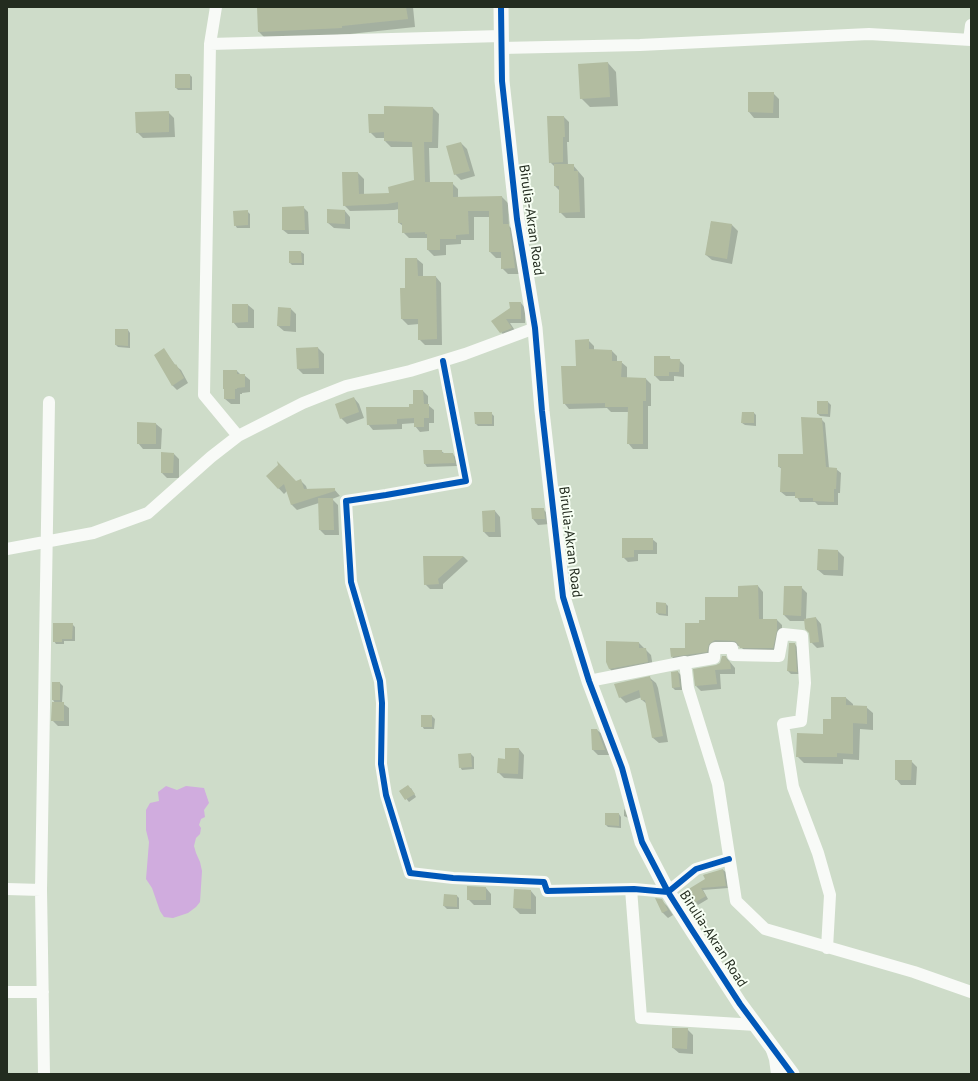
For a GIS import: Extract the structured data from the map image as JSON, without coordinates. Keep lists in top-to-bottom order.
{
  "streets": {
    "street": ["Birulia-Akran Road"]
  }
}
